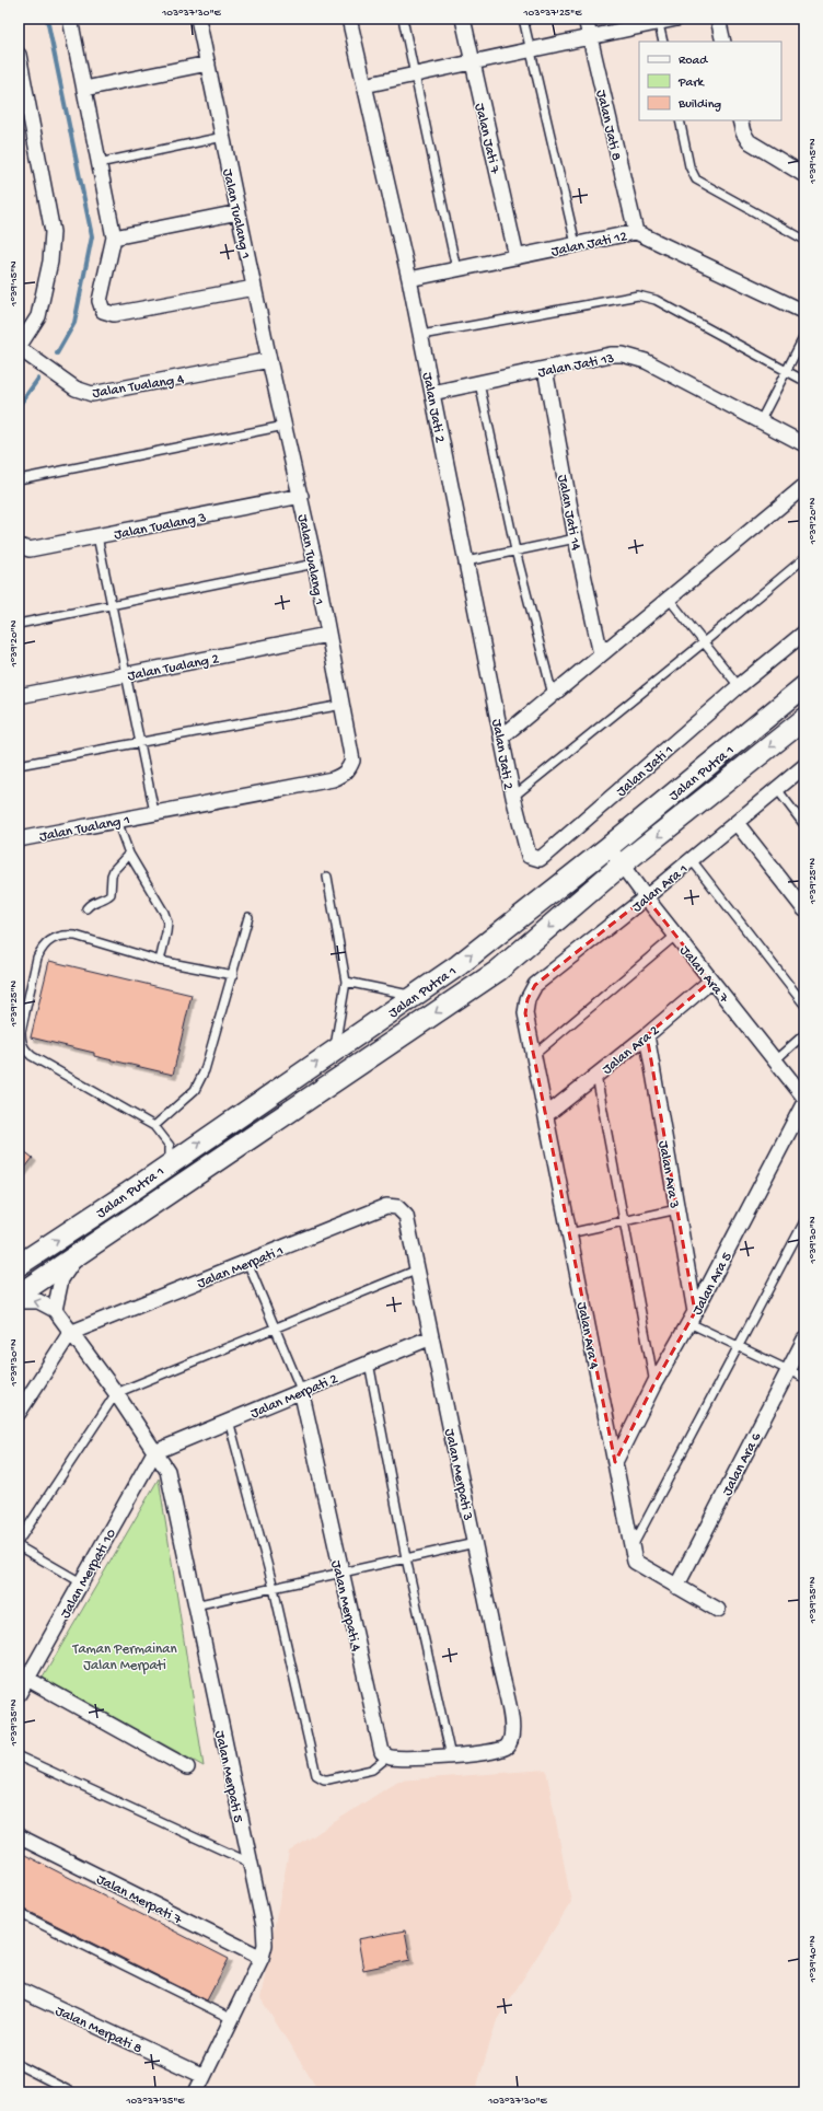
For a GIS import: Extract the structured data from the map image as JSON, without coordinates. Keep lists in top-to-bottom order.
{
  "streets": {
    "main road": ["Jalan Putra 1"],
    "street": [
      "Jalan Jati 8",
      "Jalan Jati 7",
      "Jalan Tualang 1",
      "Jalan Jati 12",
      "Jalan Jati 13",
      "Jalan Tualang 4",
      "Jalan Jati 2",
      "Jalan Jati 14",
      "Jalan Tualang 3",
      "Jalan Tualang 2",
      "Jalan Jati 1",
      "Jalan Ara 1",
      "Jalan Ara 7",
      "Jalan Ara 2",
      "Jalan Ara 3",
      "Jalan Merpati 1",
      "Jalan Ara 5",
      "Jalan Ara 4",
      "Jalan Merpati 2",
      "Jalan Ara 6",
      "Jalan Merpati 3",
      "Jalan Merpati 10",
      "Jalan Merpati 4",
      "Jalan Merpati 5",
      "Jalan Merpati 7",
      "Jalan Merpati 8"
    ]
  },
  "crossings": [
    ["Jalan Jati 8", "Jalan Jati 12"],
    ["Jalan Jati 7", "Jalan Jati 12"],
    ["Jalan Tualang 1", "Jalan Tualang 4"],
    ["Jalan Tualang 1", "Jalan Tualang 3"],
    ["Jalan Tualang 1", "Jalan Tualang 2"],
    ["Jalan Jati 12", "Jalan Jati 2"],
    ["Jalan Jati 13", "Jalan Jati 2"],
    ["Jalan Jati 13", "Jalan Jati 14"],
    ["Jalan Jati 2", "Jalan Jati 1"],
    ["Jalan Putra 1", "Jalan Ara 7"],
    ["Jalan Ara 1", "Jalan Ara 7"],
    ["Jalan Ara 1", "Jalan Ara 4"],
    ["Jalan Ara 7", "Jalan Ara 2"],
    ["Jalan Ara 2", "Jalan Ara 3"],
    ["Jalan Ara 2", "Jalan Ara 4"],
    ["Jalan Ara 3", "Jalan Ara 5"],
    ["Jalan Merpati 1", "Jalan Merpati 3"],
    ["Jalan Merpati 1", "Jalan Merpati 5"],
    ["Jalan Ara 5", "Jalan Ara 4"],
    ["Jalan Ara 4", "Jalan Ara 6"],
    ["Jalan Merpati 2", "Jalan Merpati 3"],
    ["Jalan Merpati 2", "Jalan Merpati 10"],
    ["Jalan Merpati 2", "Jalan Merpati 4"],
    ["Jalan Merpati 2", "Jalan Merpati 5"],
    ["Jalan Merpati 10", "Jalan Merpati 5"],
    ["Jalan Merpati 5", "Jalan Merpati 7"],
    ["Jalan Merpati 5", "Jalan Merpati 8"]
  ],
  "parks": ["Taman Permainan Jalan Merpati"],
  "legend": ["Road", "Park", "Building"],
  "coordinates": [
    "103°37'30\"E",
    "103°37'25\"E",
    "1°39'15\"N",
    "1°39'20\"N",
    "1°39'25\"N",
    "1°39'30\"N",
    "1°39'35\"N",
    "1°39'40\"N",
    "103°37'35\"E"
  ]
}
